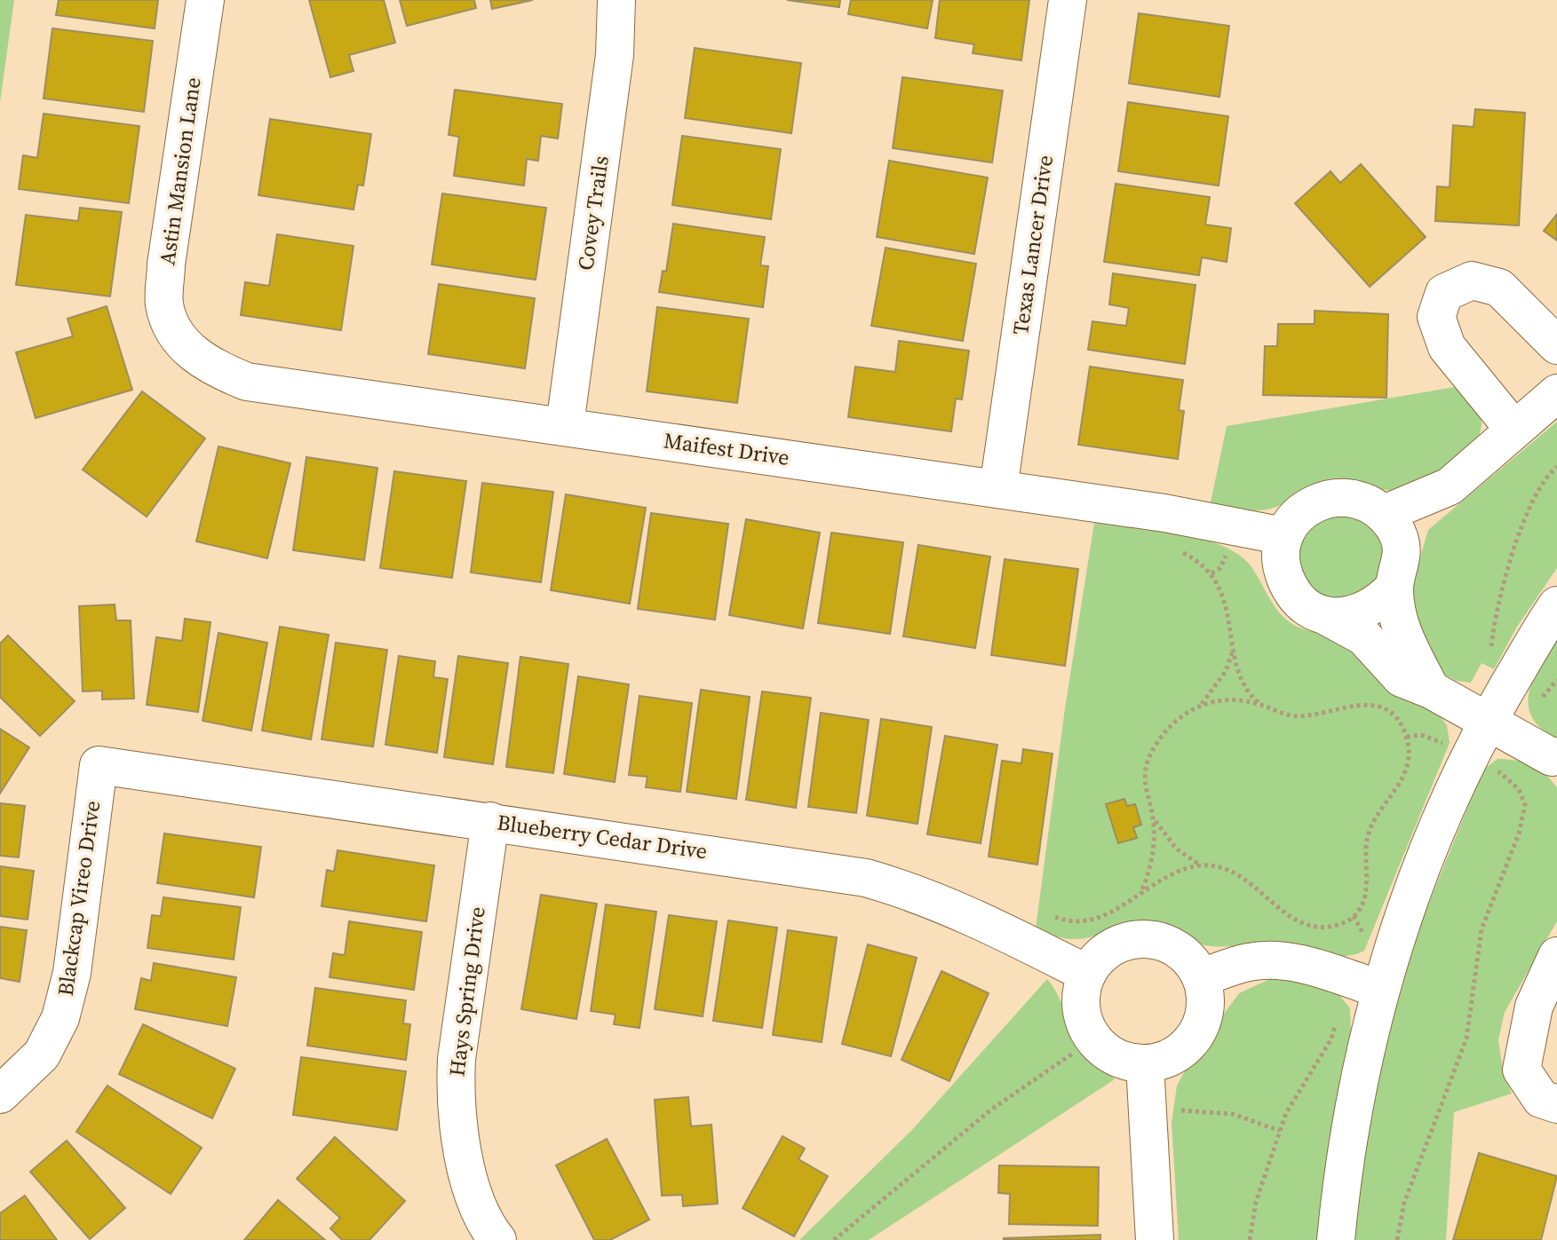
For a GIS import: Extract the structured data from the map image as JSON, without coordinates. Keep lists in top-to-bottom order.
{
  "streets": {
    "street": [
      "Astin Mansion Lane",
      "Covey Trails",
      "Texas Lancer Drive",
      "Maifest Drive",
      "Blueberry Cedar Drive",
      "Blackcap Vireo Drive",
      "Hays Spring Drive"
    ]
  },
  "crossings": [
    ["Astin Mansion Lane", "Maifest Drive"],
    ["Covey Trails", "Maifest Drive"],
    ["Texas Lancer Drive", "Maifest Drive"],
    ["Blueberry Cedar Drive", "Blackcap Vireo Drive"],
    ["Blueberry Cedar Drive", "Hays Spring Drive"]
  ]
}
